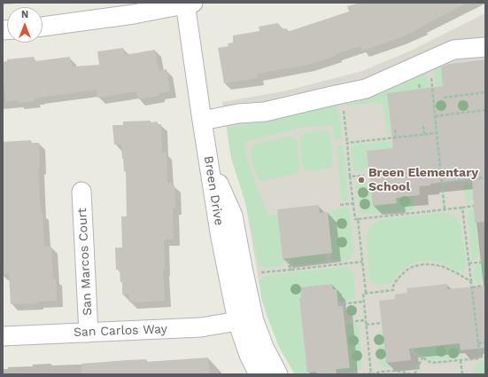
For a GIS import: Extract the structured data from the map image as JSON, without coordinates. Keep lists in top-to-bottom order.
{
  "streets": {
    "street": ["Breen Drive", "San Marcos Court", "San Carlos Way"]
  },
  "crossings": [
    ["Breen Drive", "San Carlos Way"],
    ["San Marcos Court", "San Carlos Way"]
  ],
  "places": ["Breen Elementary School"],
  "north": "top"
}
